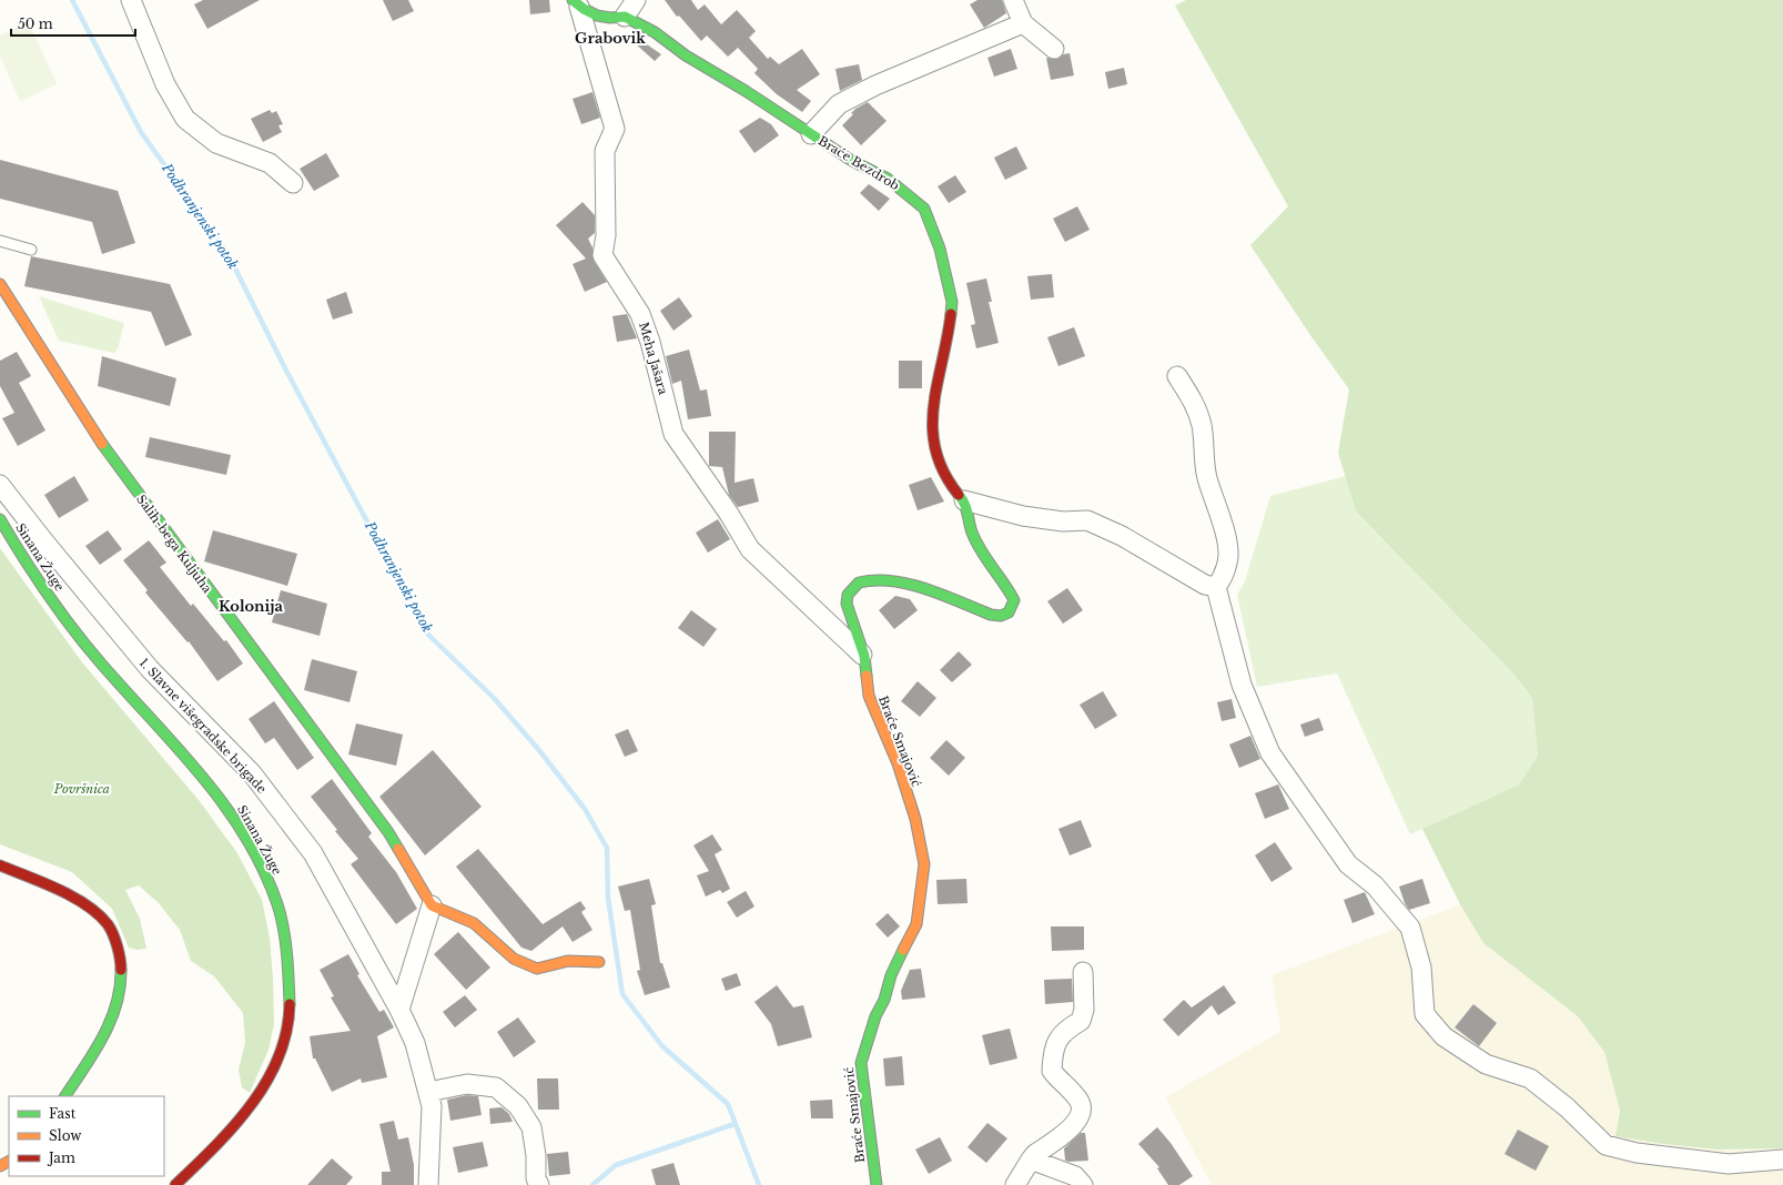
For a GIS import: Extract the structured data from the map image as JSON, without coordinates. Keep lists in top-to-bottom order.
{
  "streets": {
    "street": [
      "Braće Bezdrob",
      "Meha Jašara",
      "Salih-bega Kuljuha",
      "Sinana Žuge",
      "1. Slavne višegradske brigade",
      "Braće Smajović"
    ]
  },
  "crossings": [
    ["Braće Bezdrob", "Braće Smajović"],
    ["Meha Jašara", "Braće Smajović"]
  ],
  "districts": ["Grabovik", "Kolonija"],
  "water": ["Podhranjenski potok"],
  "parks": ["Površnica"],
  "legend": ["Fast", "Slow", "Jam"],
  "scale_bar": "50 m"
}
